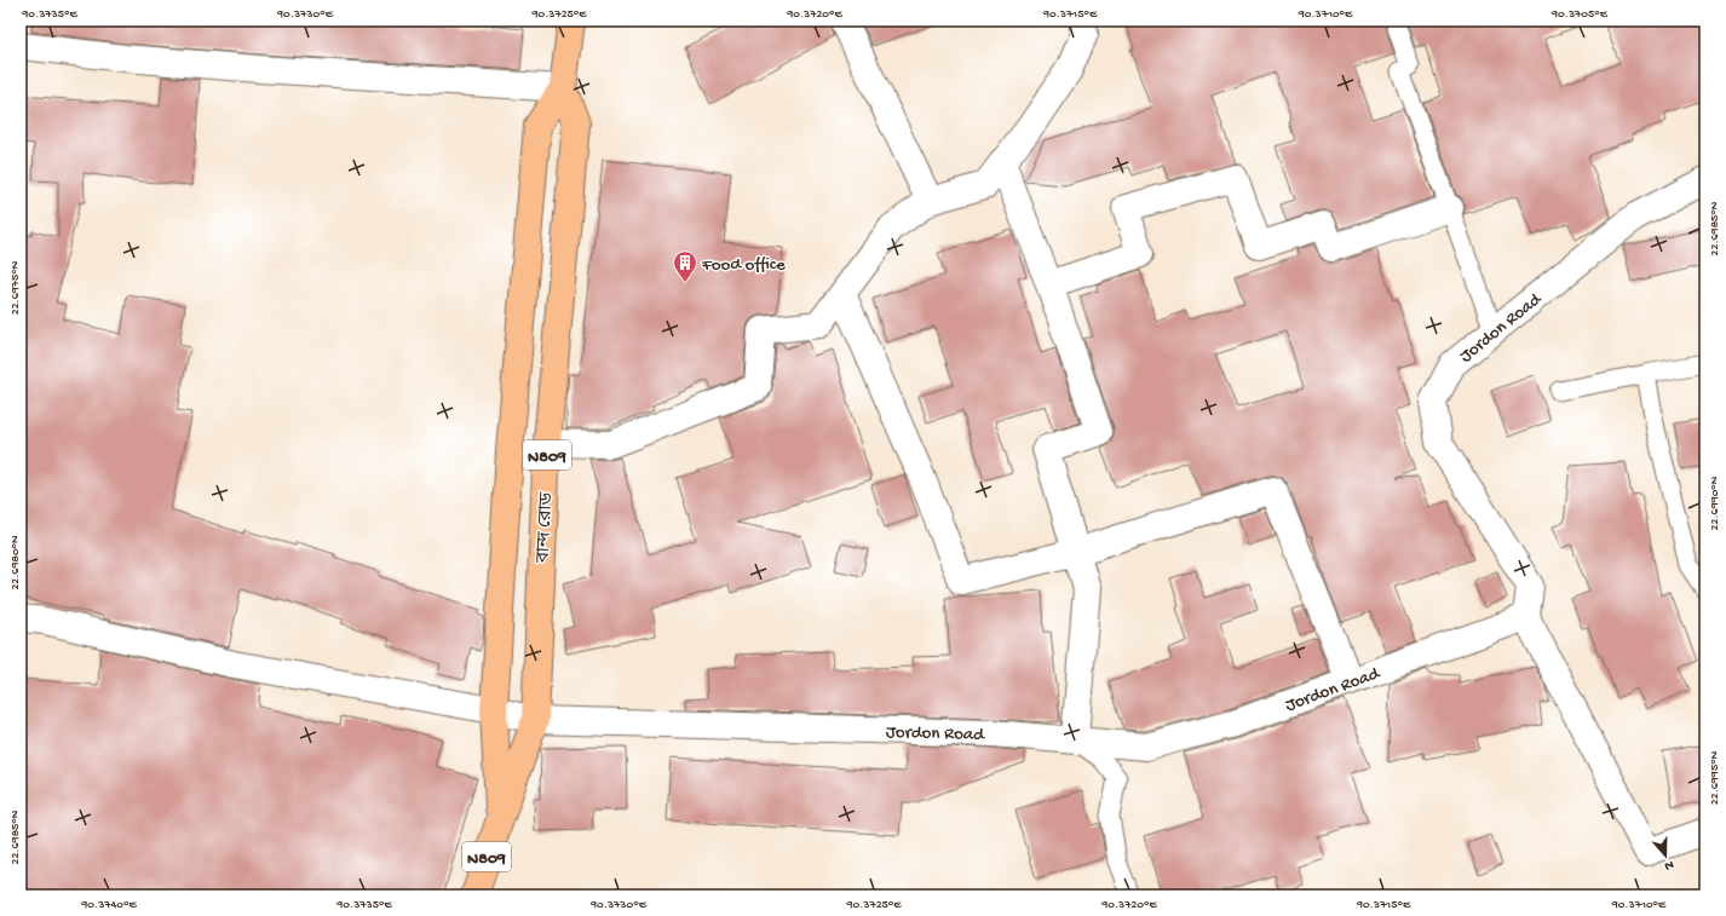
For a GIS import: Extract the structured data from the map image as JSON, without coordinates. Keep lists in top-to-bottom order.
{
  "streets": {
    "highway": ["N809", "বান্দ রোড"],
    "street": ["Jordon Road"]
  },
  "crossings": [
    ["Jordon Road", "বান্দ রোড"]
  ],
  "places": {
    "building": ["Food office"]
  },
  "north": "bottom",
  "coordinates": [
    "90.3735°E",
    "90.3730°E",
    "90.3725°E",
    "90.3720°E",
    "90.3715°E",
    "90.3710°E",
    "90.3705°E",
    "22.6985°N",
    "22.6975°N",
    "22.6990°N",
    "22.6980°N",
    "22.6995°N",
    "90.3740°E"
  ]
}
